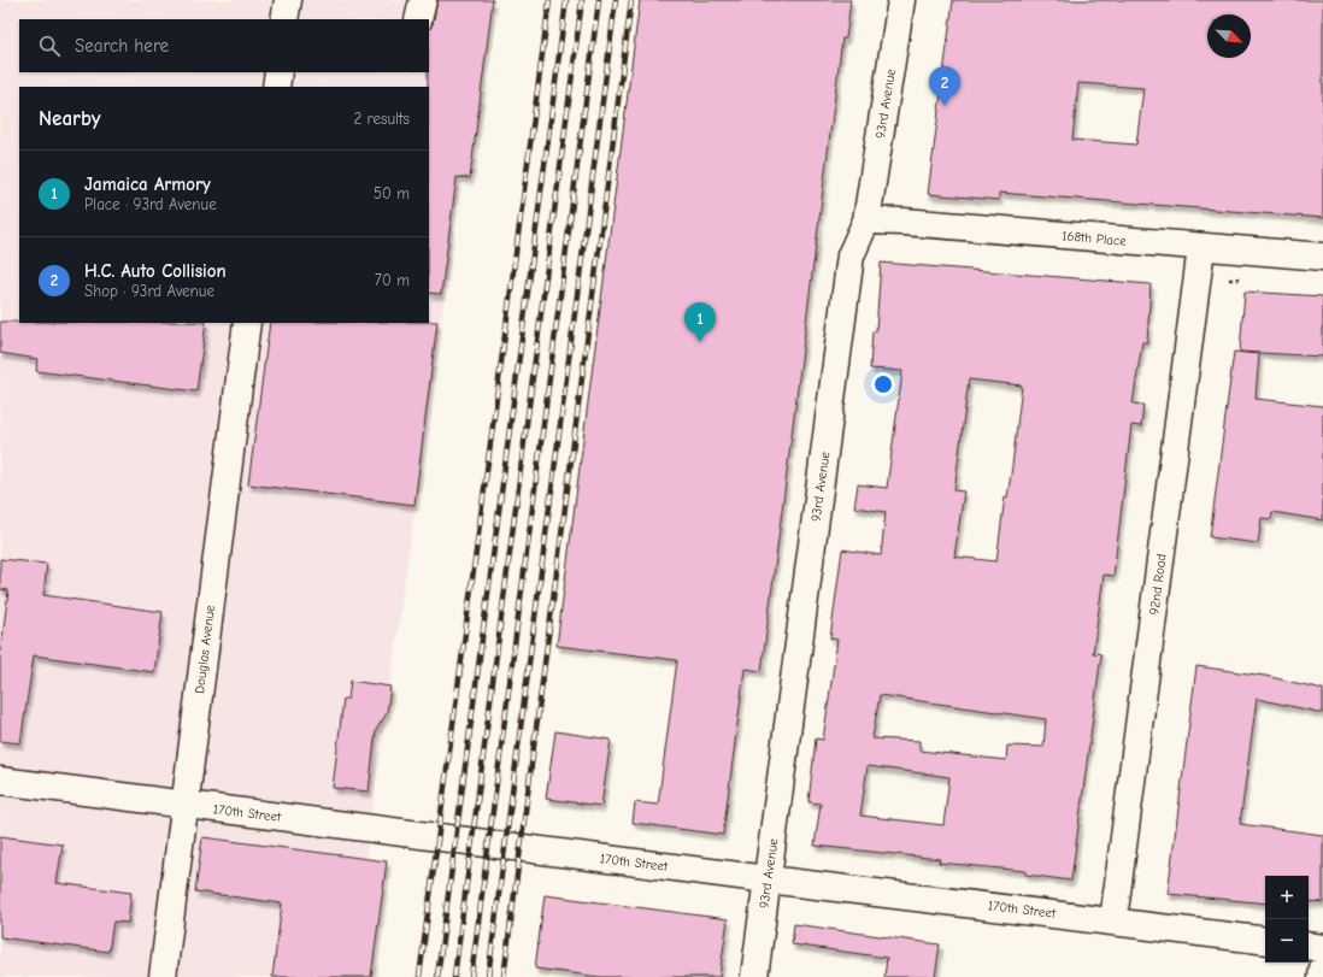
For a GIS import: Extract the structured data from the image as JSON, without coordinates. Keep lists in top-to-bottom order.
{
  "streets": {
    "street": [
      "93rd Avenue",
      "168th Place",
      "92nd Road",
      "Douglas Avenue",
      "170th Street"
    ]
  },
  "crossings": [
    ["93rd Avenue", "168th Place"],
    ["93rd Avenue", "170th Street"],
    ["168th Place", "92nd Road"],
    ["92nd Road", "170th Street"],
    ["Douglas Avenue", "170th Street"]
  ],
  "north": "bottom right",
  "page": {
    "search": "Search here",
    "pins": ["2", "1"],
    "heading": ["Nearby", "2 results"],
    "list": [
      {
        "mark": "1",
        "name": "Jamaica Armory",
        "note": "Place · 93rd Avenue",
        "value": "50 m"
      },
      {
        "mark": "2",
        "name": "H.C. Auto Collision",
        "note": "Shop · 93rd Avenue",
        "value": "70 m"
      }
    ],
    "map_buttons": ["+", "−"]
  }
}
